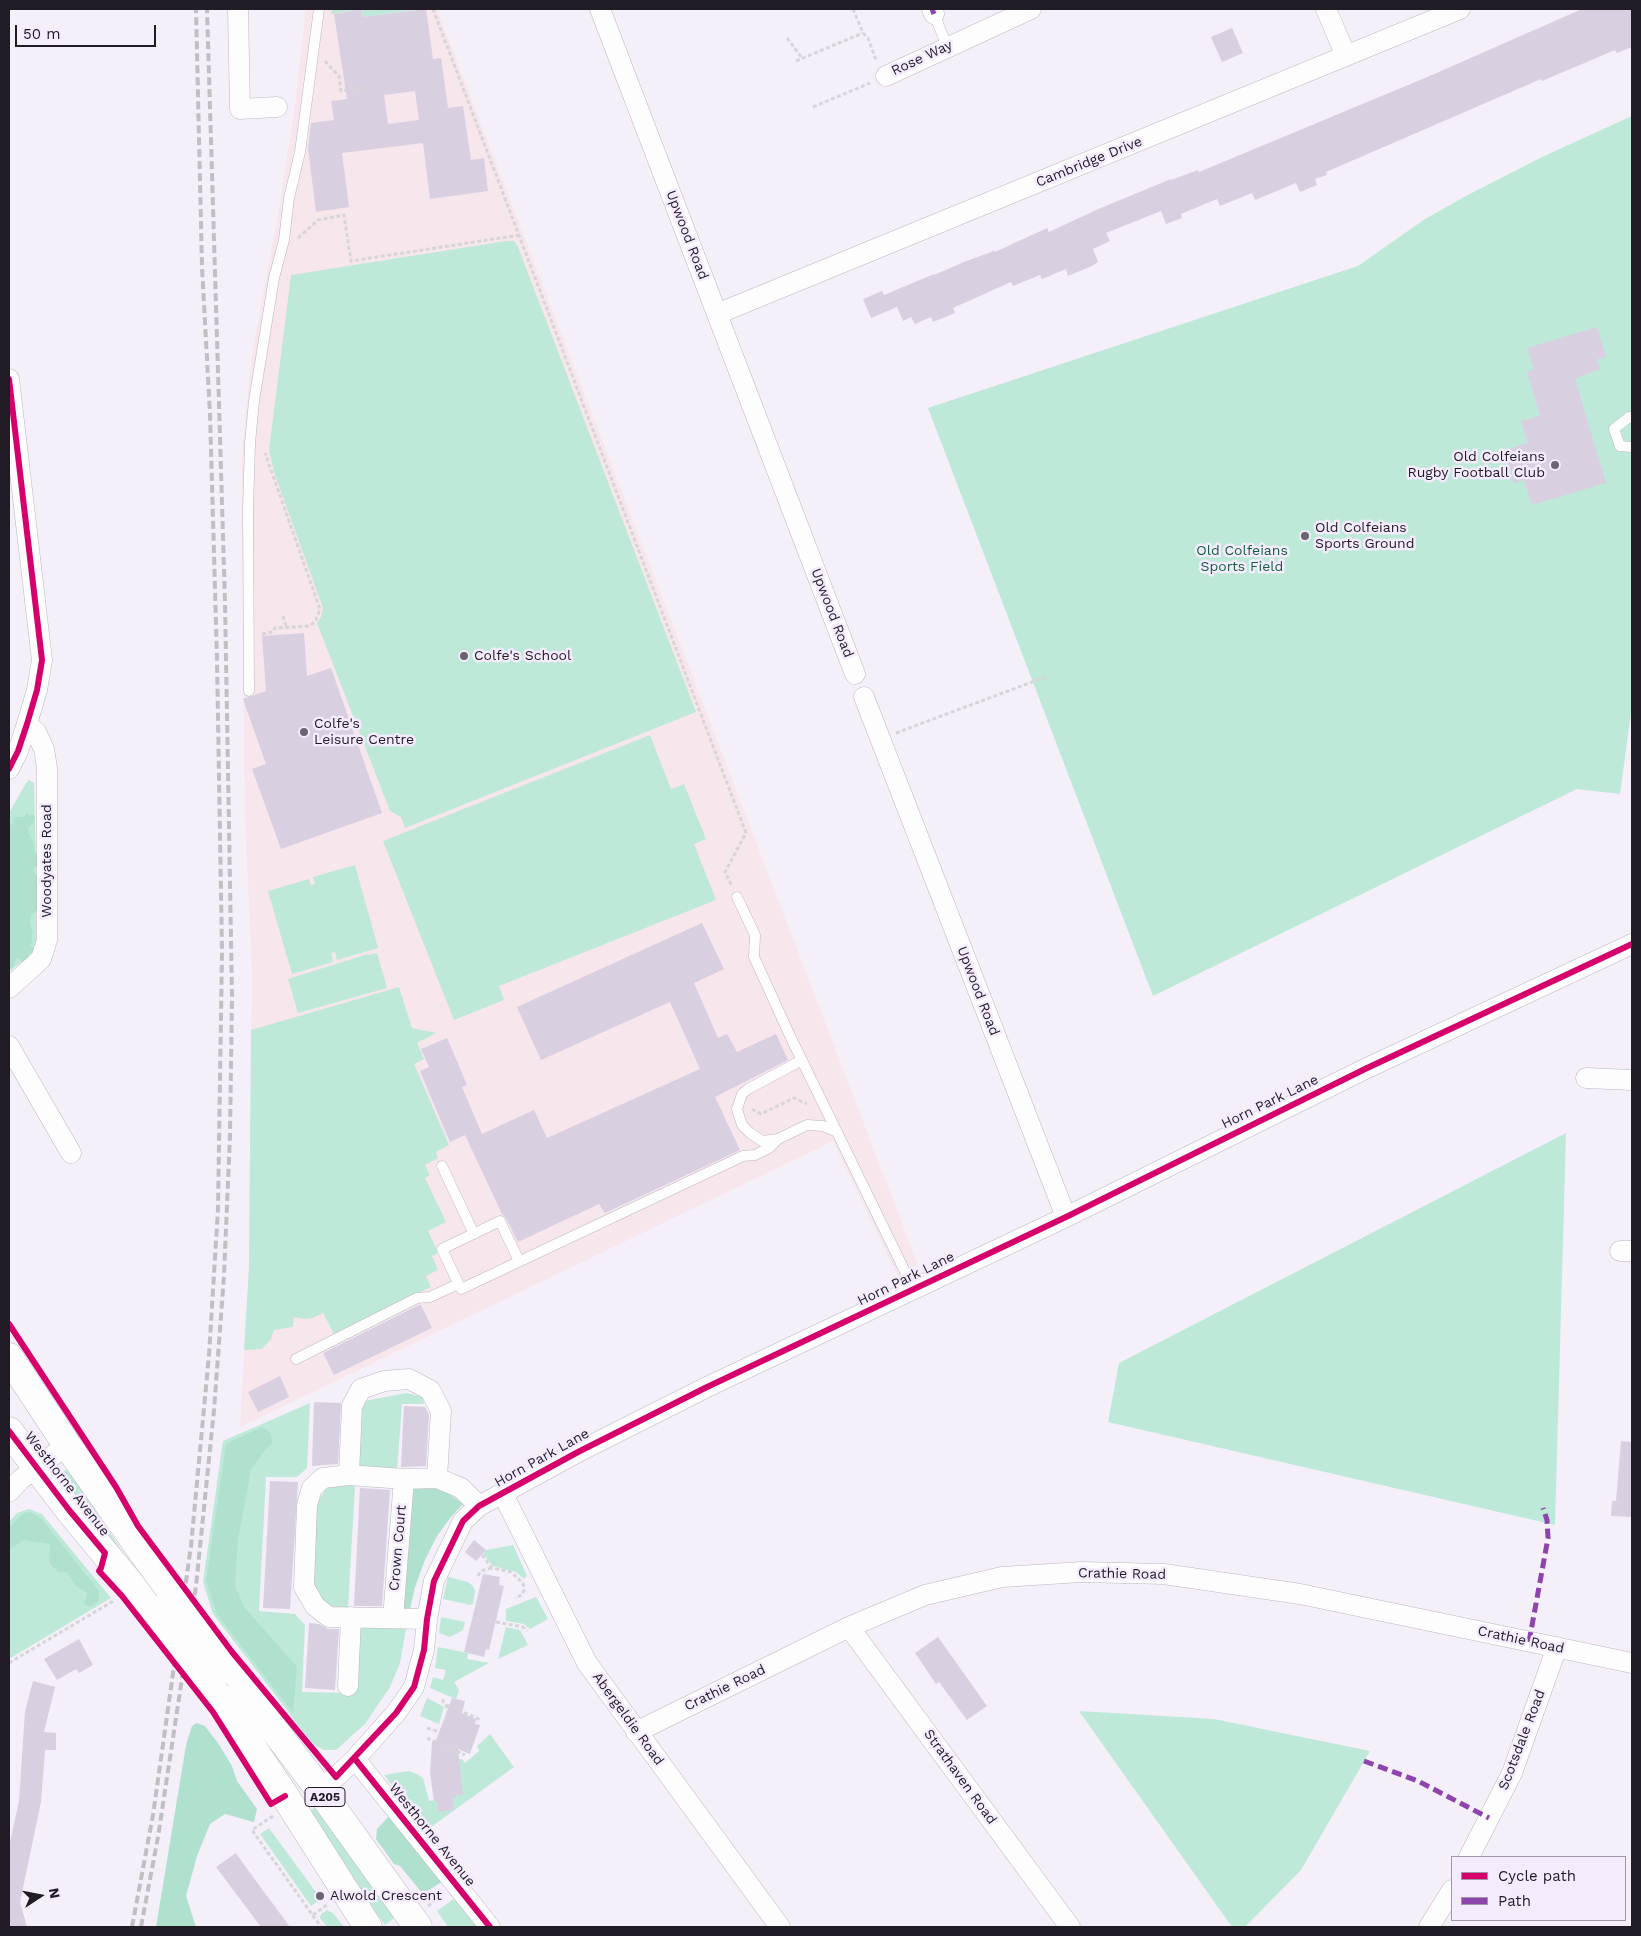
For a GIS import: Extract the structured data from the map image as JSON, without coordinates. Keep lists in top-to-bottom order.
{
  "streets": {
    "highway": ["Westhorne Avenue", "A205"],
    "street": [
      "Rose Way",
      "Cambridge Drive",
      "Upwood Road",
      "Woodyates Road",
      "Horn Park Lane",
      "Crown Court",
      "Crathie Road",
      "Abergeldie Road",
      "Scotsdale Road",
      "Strathaven Road"
    ]
  },
  "crossings": [
    ["Cambridge Drive", "Upwood Road"],
    ["Upwood Road", "Horn Park Lane"],
    ["Horn Park Lane", "Westhorne Avenue"],
    ["Horn Park Lane", "Abergeldie Road"],
    ["Crathie Road", "Abergeldie Road"],
    ["Crathie Road", "Scotsdale Road"],
    ["Crathie Road", "Strathaven Road"]
  ],
  "parks": ["Old Colfeians Sports Field"],
  "places": [
    "Old Colfeians Rugby Football Club",
    "Old Colfeians Sports Ground",
    "Colfe's School",
    "Colfe's Leisure Centre",
    "Alwold Crescent"
  ],
  "legend": ["Cycle path", "Path"],
  "scale_bar": "50 m",
  "north": "right"
}
